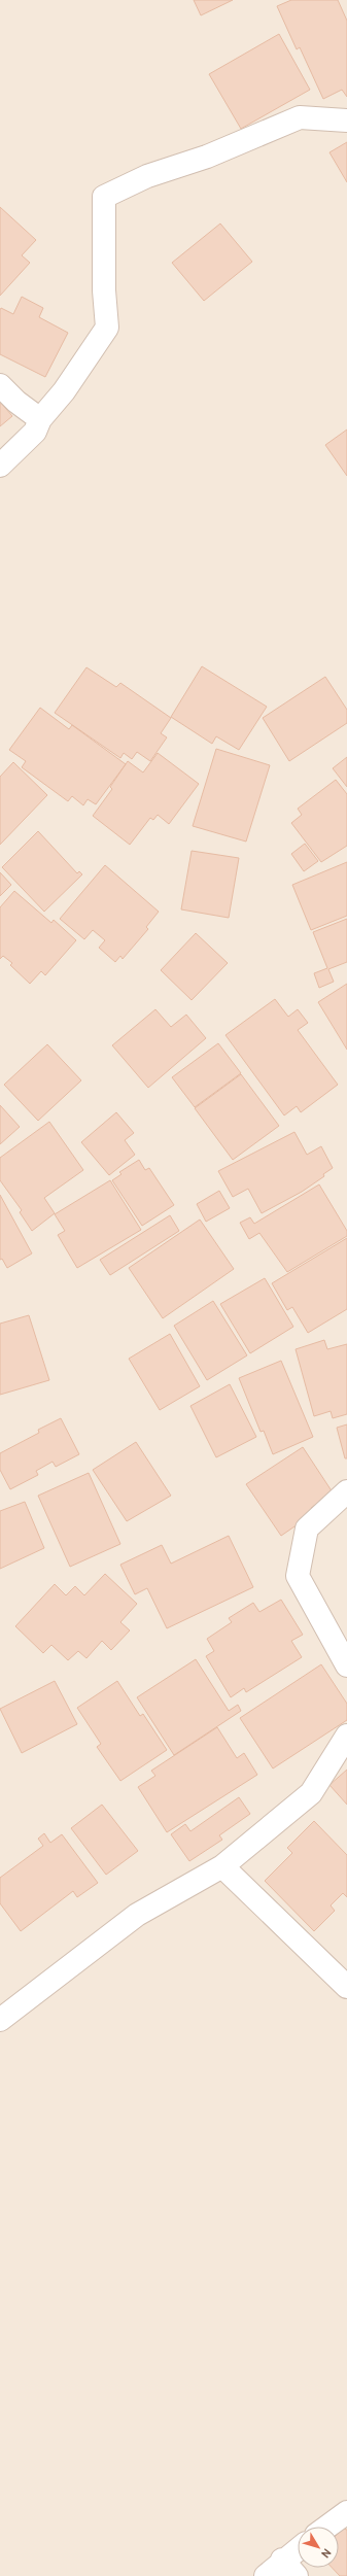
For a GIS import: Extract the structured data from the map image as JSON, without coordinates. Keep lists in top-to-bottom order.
{
  "north": "bottom right"
}
